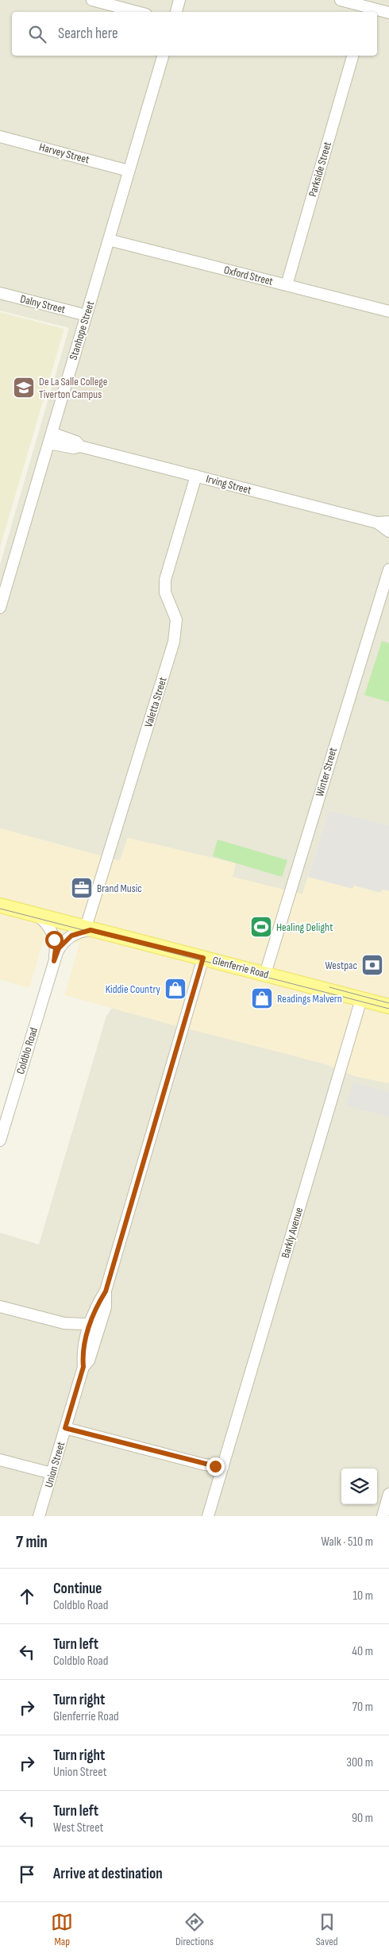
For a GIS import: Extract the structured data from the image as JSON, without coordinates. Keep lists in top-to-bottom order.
{
  "streets": {
    "main road": ["Glenferrie Road"],
    "street": [
      "Harvey Street",
      "Parkside Street",
      "Oxford Street",
      "Dalny Street",
      "Stanhope Street",
      "Irving Street",
      "Valetta Street",
      "Winter Street",
      "Coldblo Road",
      "Barkly Avenue",
      "Union Street"
    ]
  },
  "crossings": [
    ["Harvey Street", "Stanhope Street"],
    ["Parkside Street", "Oxford Street"],
    ["Oxford Street", "Stanhope Street"],
    ["Dalny Street", "Stanhope Street"],
    ["Stanhope Street", "Irving Street"],
    ["Irving Street", "Valetta Street"],
    ["Valetta Street", "Glenferrie Road"],
    ["Valetta Street", "Coldblo Road"],
    ["Winter Street", "Glenferrie Road"],
    ["Glenferrie Road", "Coldblo Road"],
    ["Glenferrie Road", "Barkly Avenue"],
    ["Glenferrie Road", "Union Street"]
  ],
  "places": {
    "school or university": ["De La Salle College Tiverton Campus"],
    "office": ["Brand Music"],
    "sports": ["Healing Delight"],
    "bank": ["Westpac"],
    "shop": ["Kiddie Country", "Readings Malvern"]
  },
  "page": {
    "search": "Search here",
    "heading": ["7 min", "Walk · 510 m"],
    "list": [
      ["Continue", "Coldblo Road", "10 m"],
      ["Turn left", "Coldblo Road", "40 m"],
      ["Turn right", "Glenferrie Road", "70 m"],
      ["Turn right", "Union Street", "300 m"],
      ["Turn left", "West Street", "90 m"],
      "Arrive at destination"
    ],
    "nav": ["Map", "Directions", "Saved"]
  }
}
